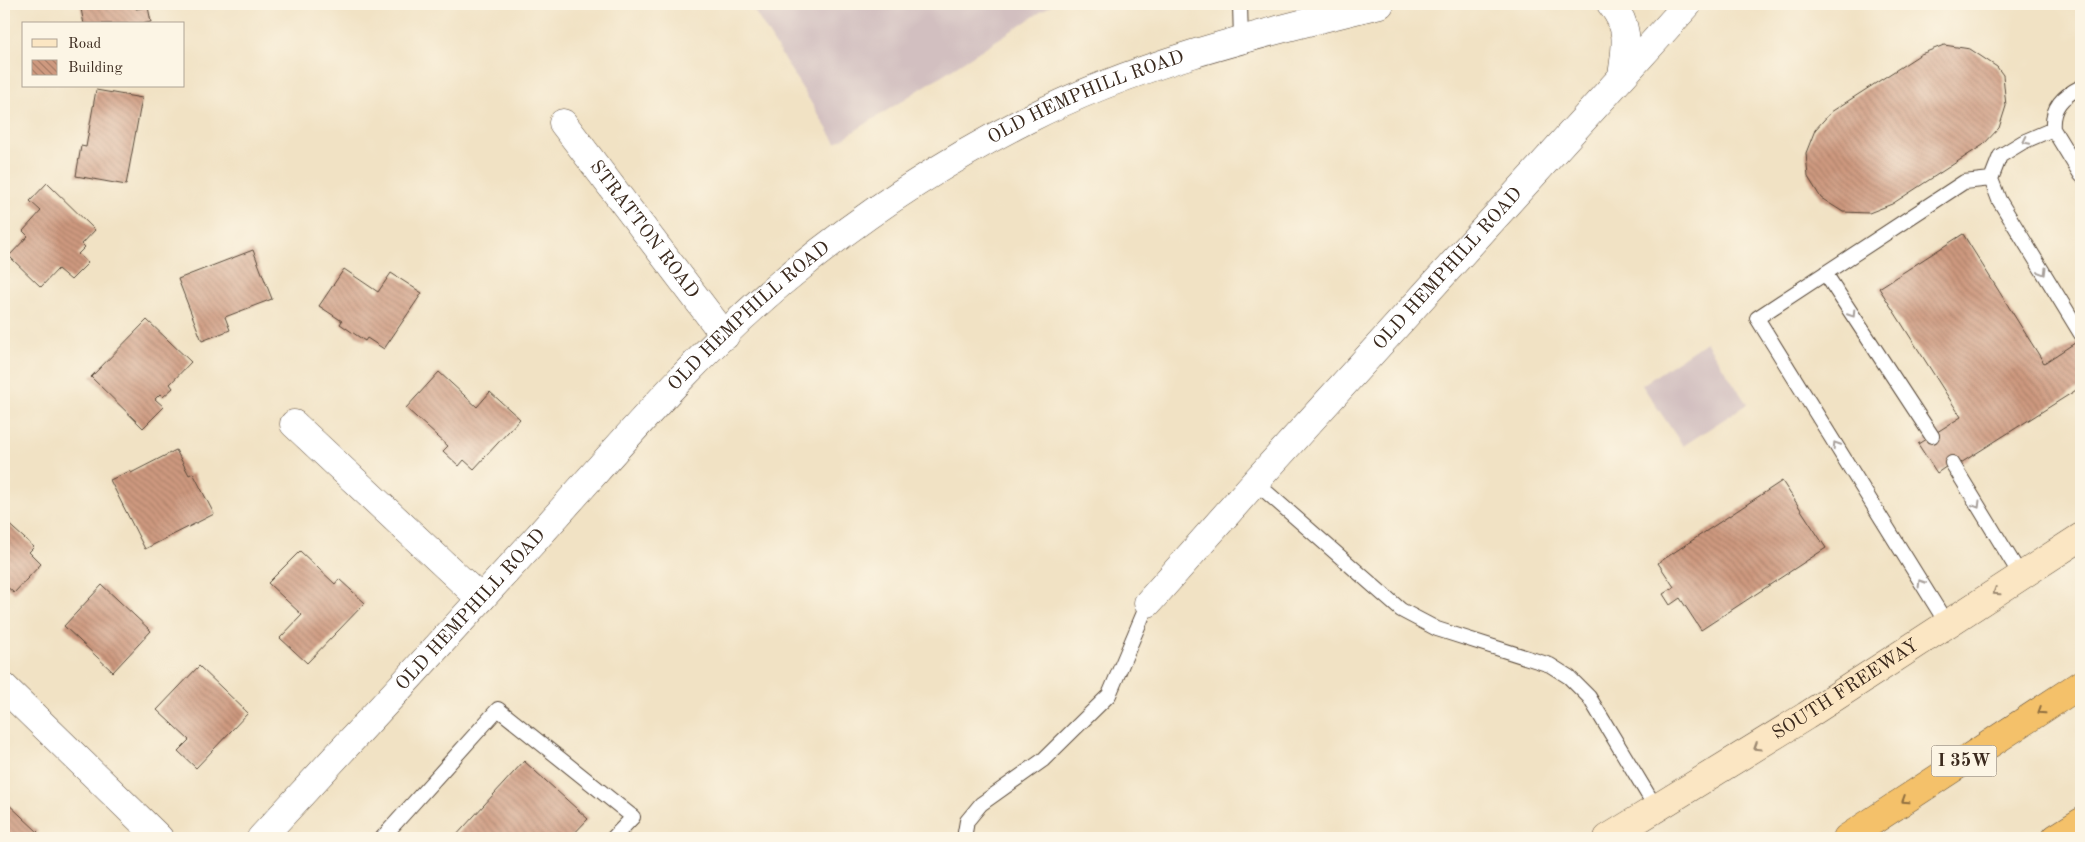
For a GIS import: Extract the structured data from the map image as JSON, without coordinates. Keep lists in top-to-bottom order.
{
  "streets": {
    "highway": ["I 35W"],
    "main road": ["SOUTH FREEWAY"],
    "street": ["OLD HEMPHILL ROAD", "STRATTON ROAD"]
  },
  "crossings": [
    ["OLD HEMPHILL ROAD", "STRATTON ROAD"]
  ],
  "one_way": ["SOUTH FREEWAY"],
  "legend": ["Road", "Building"]
}
